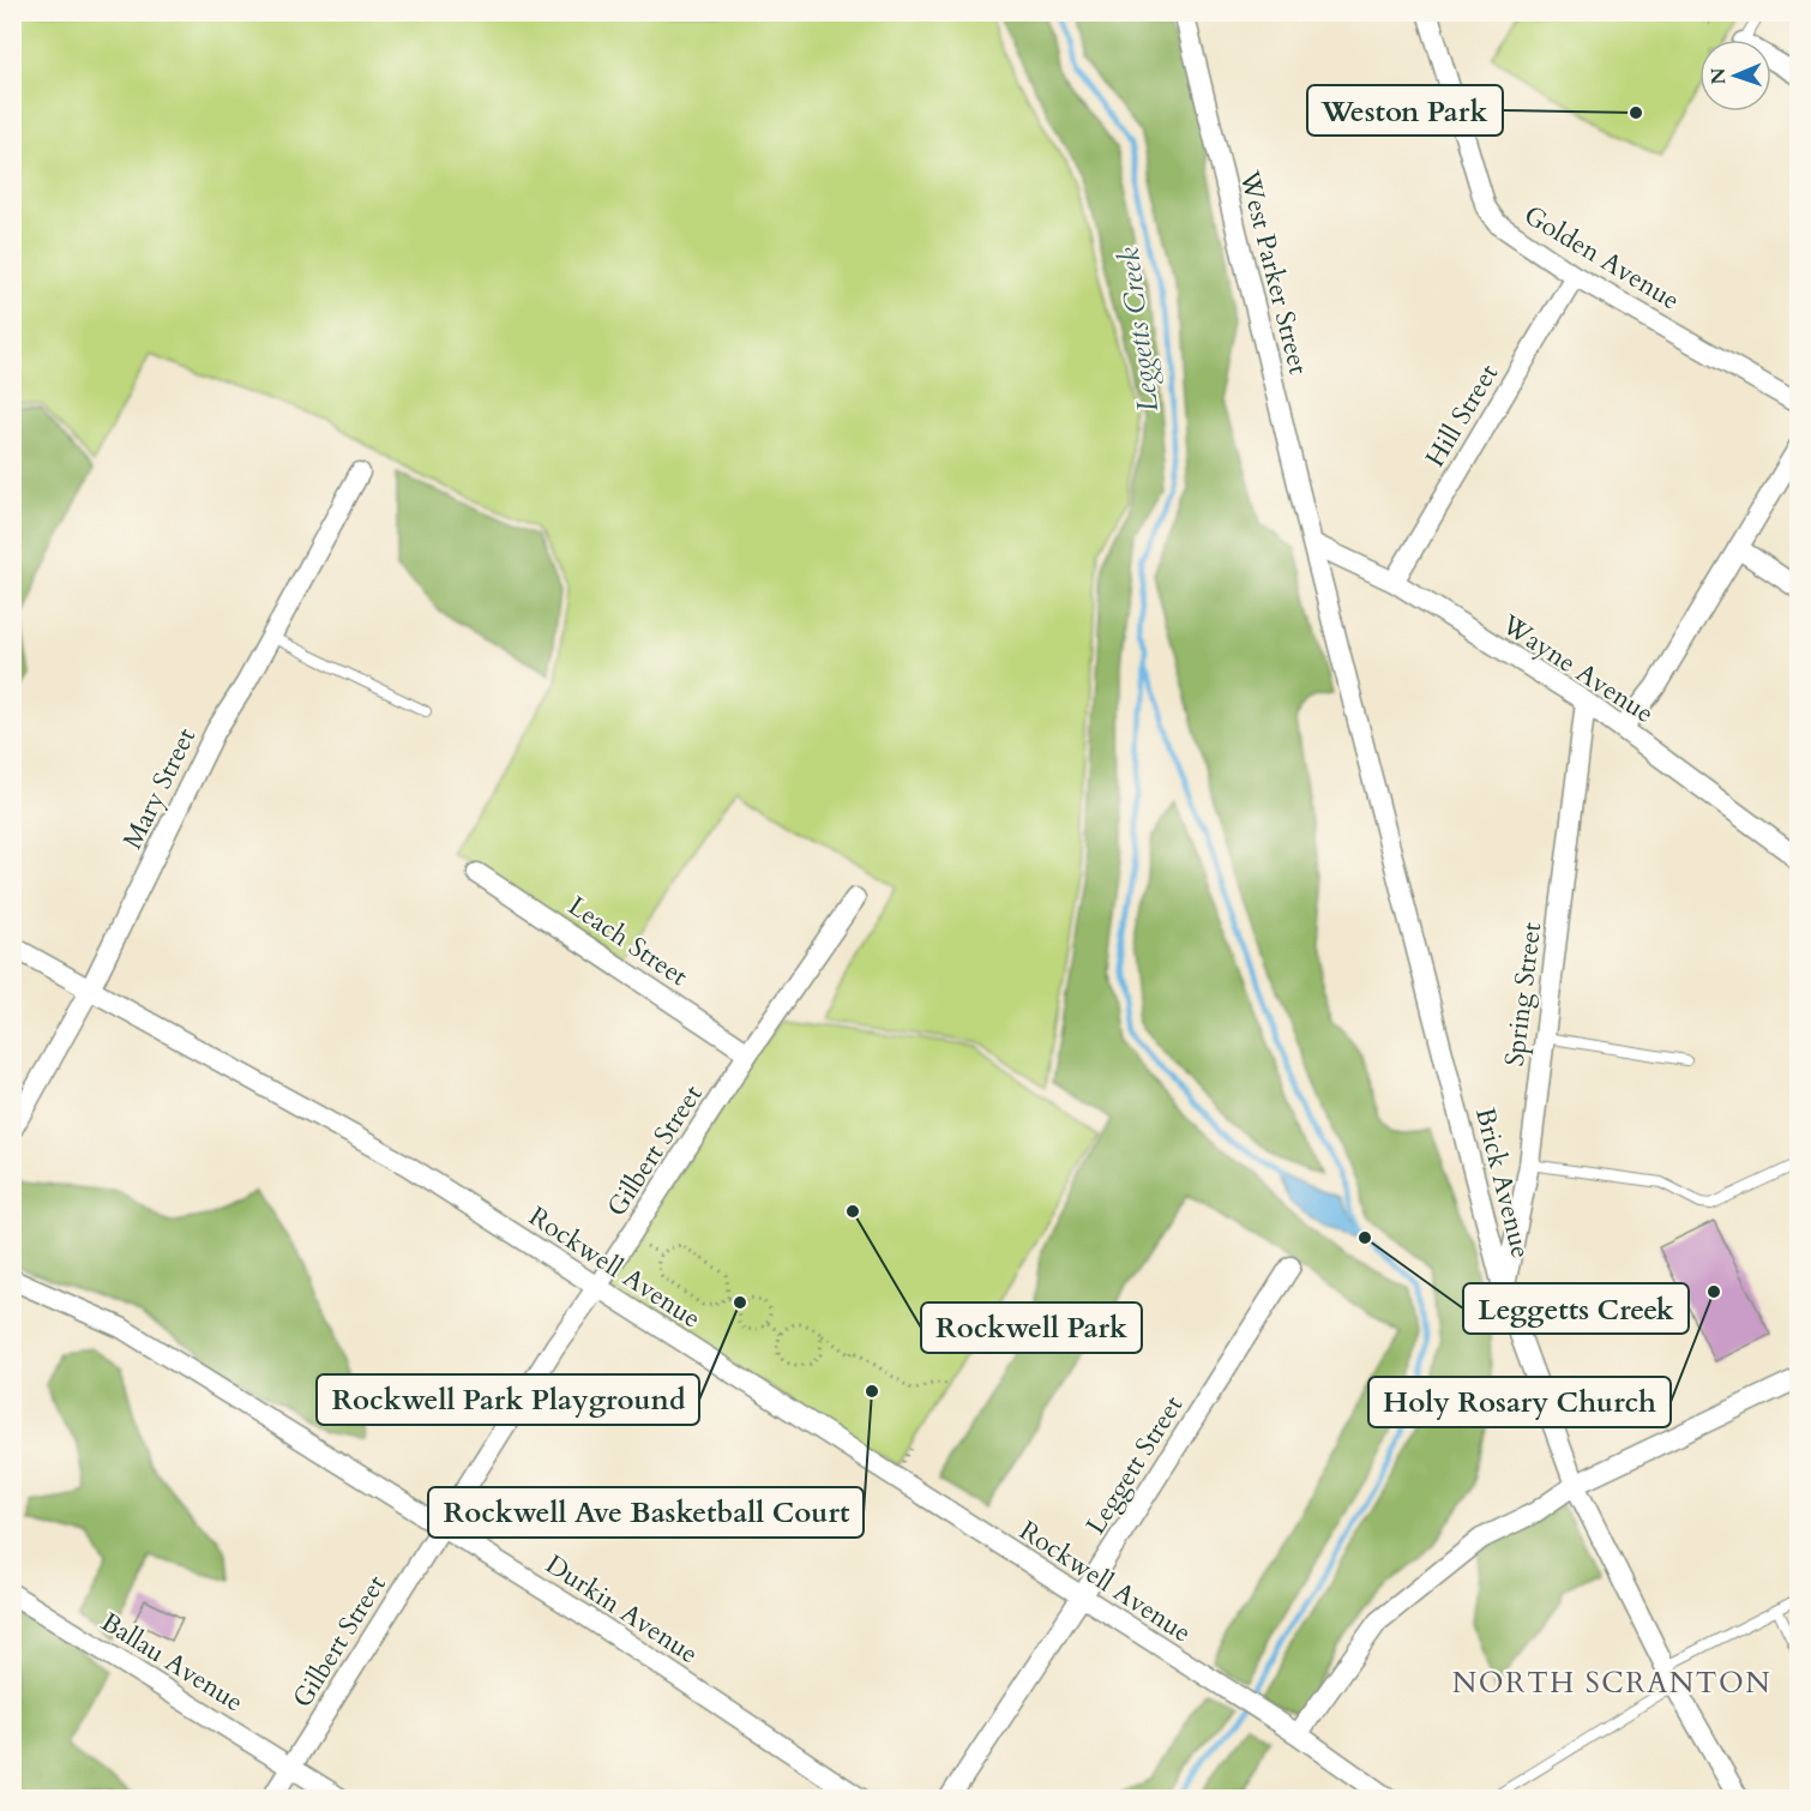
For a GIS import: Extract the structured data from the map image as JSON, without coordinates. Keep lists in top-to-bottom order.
{
  "streets": {
    "street": [
      "Golden Avenue",
      "West Parker Street",
      "Hill Street",
      "Wayne Avenue",
      "Mary Street",
      "Leach Street",
      "Spring Street",
      "Gilbert Street",
      "Brick Avenue",
      "Rockwell Avenue",
      "Leggett Street",
      "Durkin Avenue",
      "Ballau Avenue"
    ]
  },
  "crossings": [
    ["Golden Avenue", "Hill Street"],
    ["West Parker Street", "Wayne Avenue"],
    ["West Parker Street", "Brick Avenue"],
    ["Hill Street", "Wayne Avenue"],
    ["Wayne Avenue", "Spring Street"],
    ["Wayne Avenue", "Brick Avenue"],
    ["Mary Street", "Rockwell Avenue"],
    ["Leach Street", "Gilbert Street"],
    ["Spring Street", "Brick Avenue"],
    ["Gilbert Street", "Rockwell Avenue"],
    ["Gilbert Street", "Durkin Avenue"],
    ["Gilbert Street", "Ballau Avenue"],
    ["Rockwell Avenue", "Leggett Street"]
  ],
  "districts": ["NORTH SCRANTON"],
  "water": ["Leggetts Creek"],
  "places": [
    "Weston Park",
    "Rockwell Park",
    "Leggetts Creek",
    "Holy Rosary Church",
    "Rockwell Park Playground",
    "Rockwell Ave Basketball Court"
  ],
  "north": "left"
}
